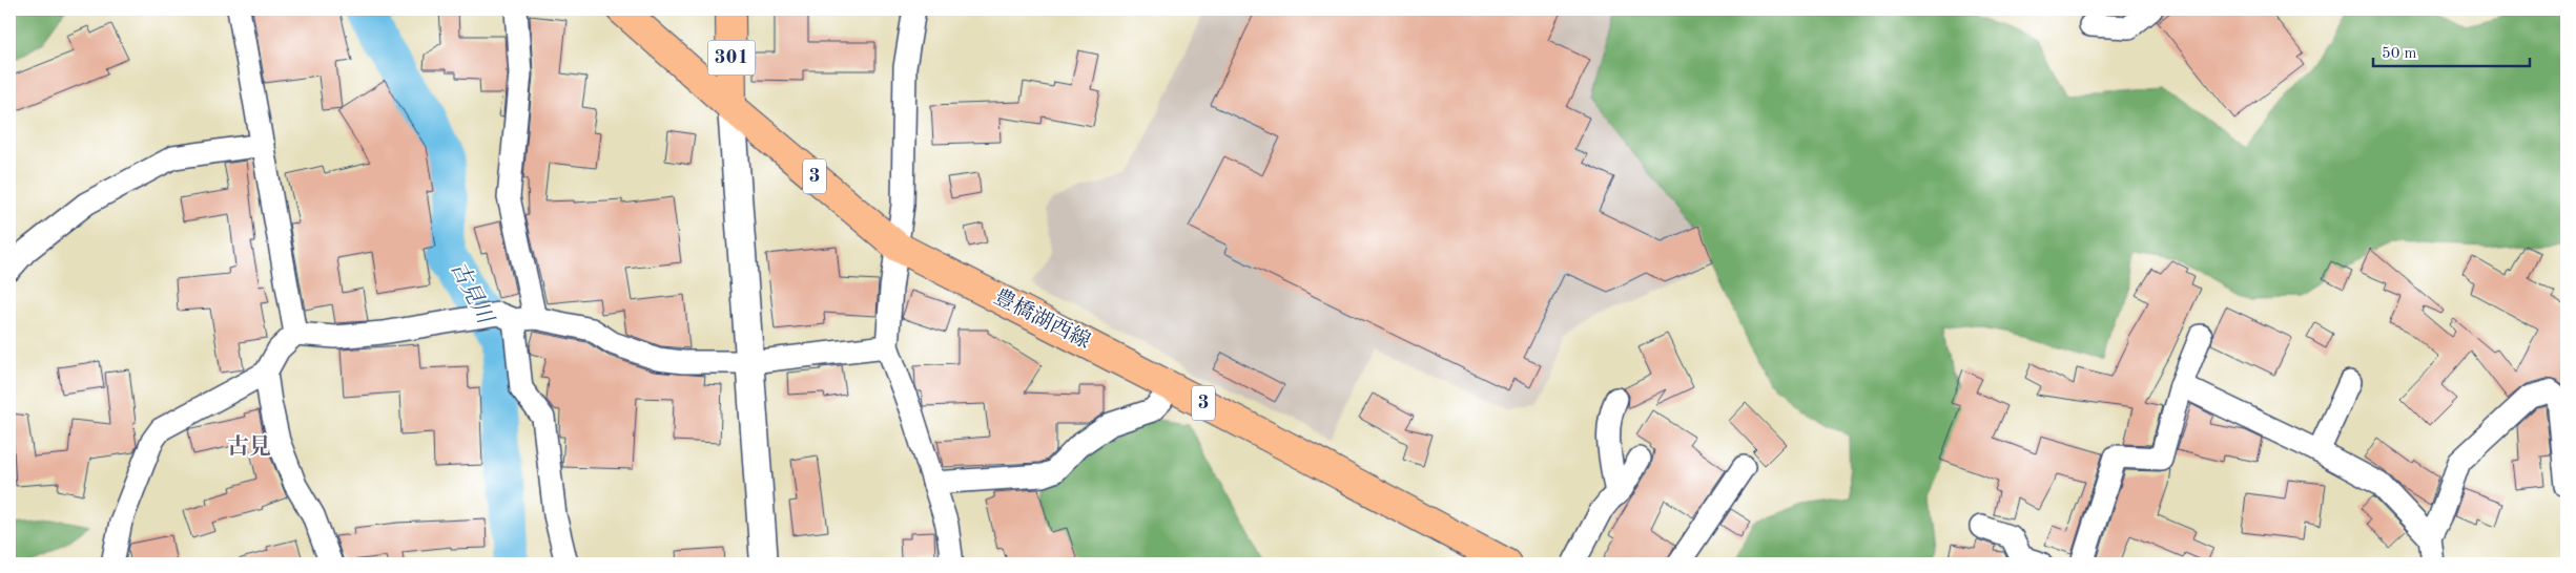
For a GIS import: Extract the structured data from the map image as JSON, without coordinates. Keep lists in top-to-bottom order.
{
  "streets": {
    "main road": ["301", "3", "豊橋湖西線"]
  },
  "crossings": [
    ["301", "豊橋湖西線"]
  ],
  "districts": ["古見"],
  "water": ["古見川"],
  "scale_bar": "50 m"
}
